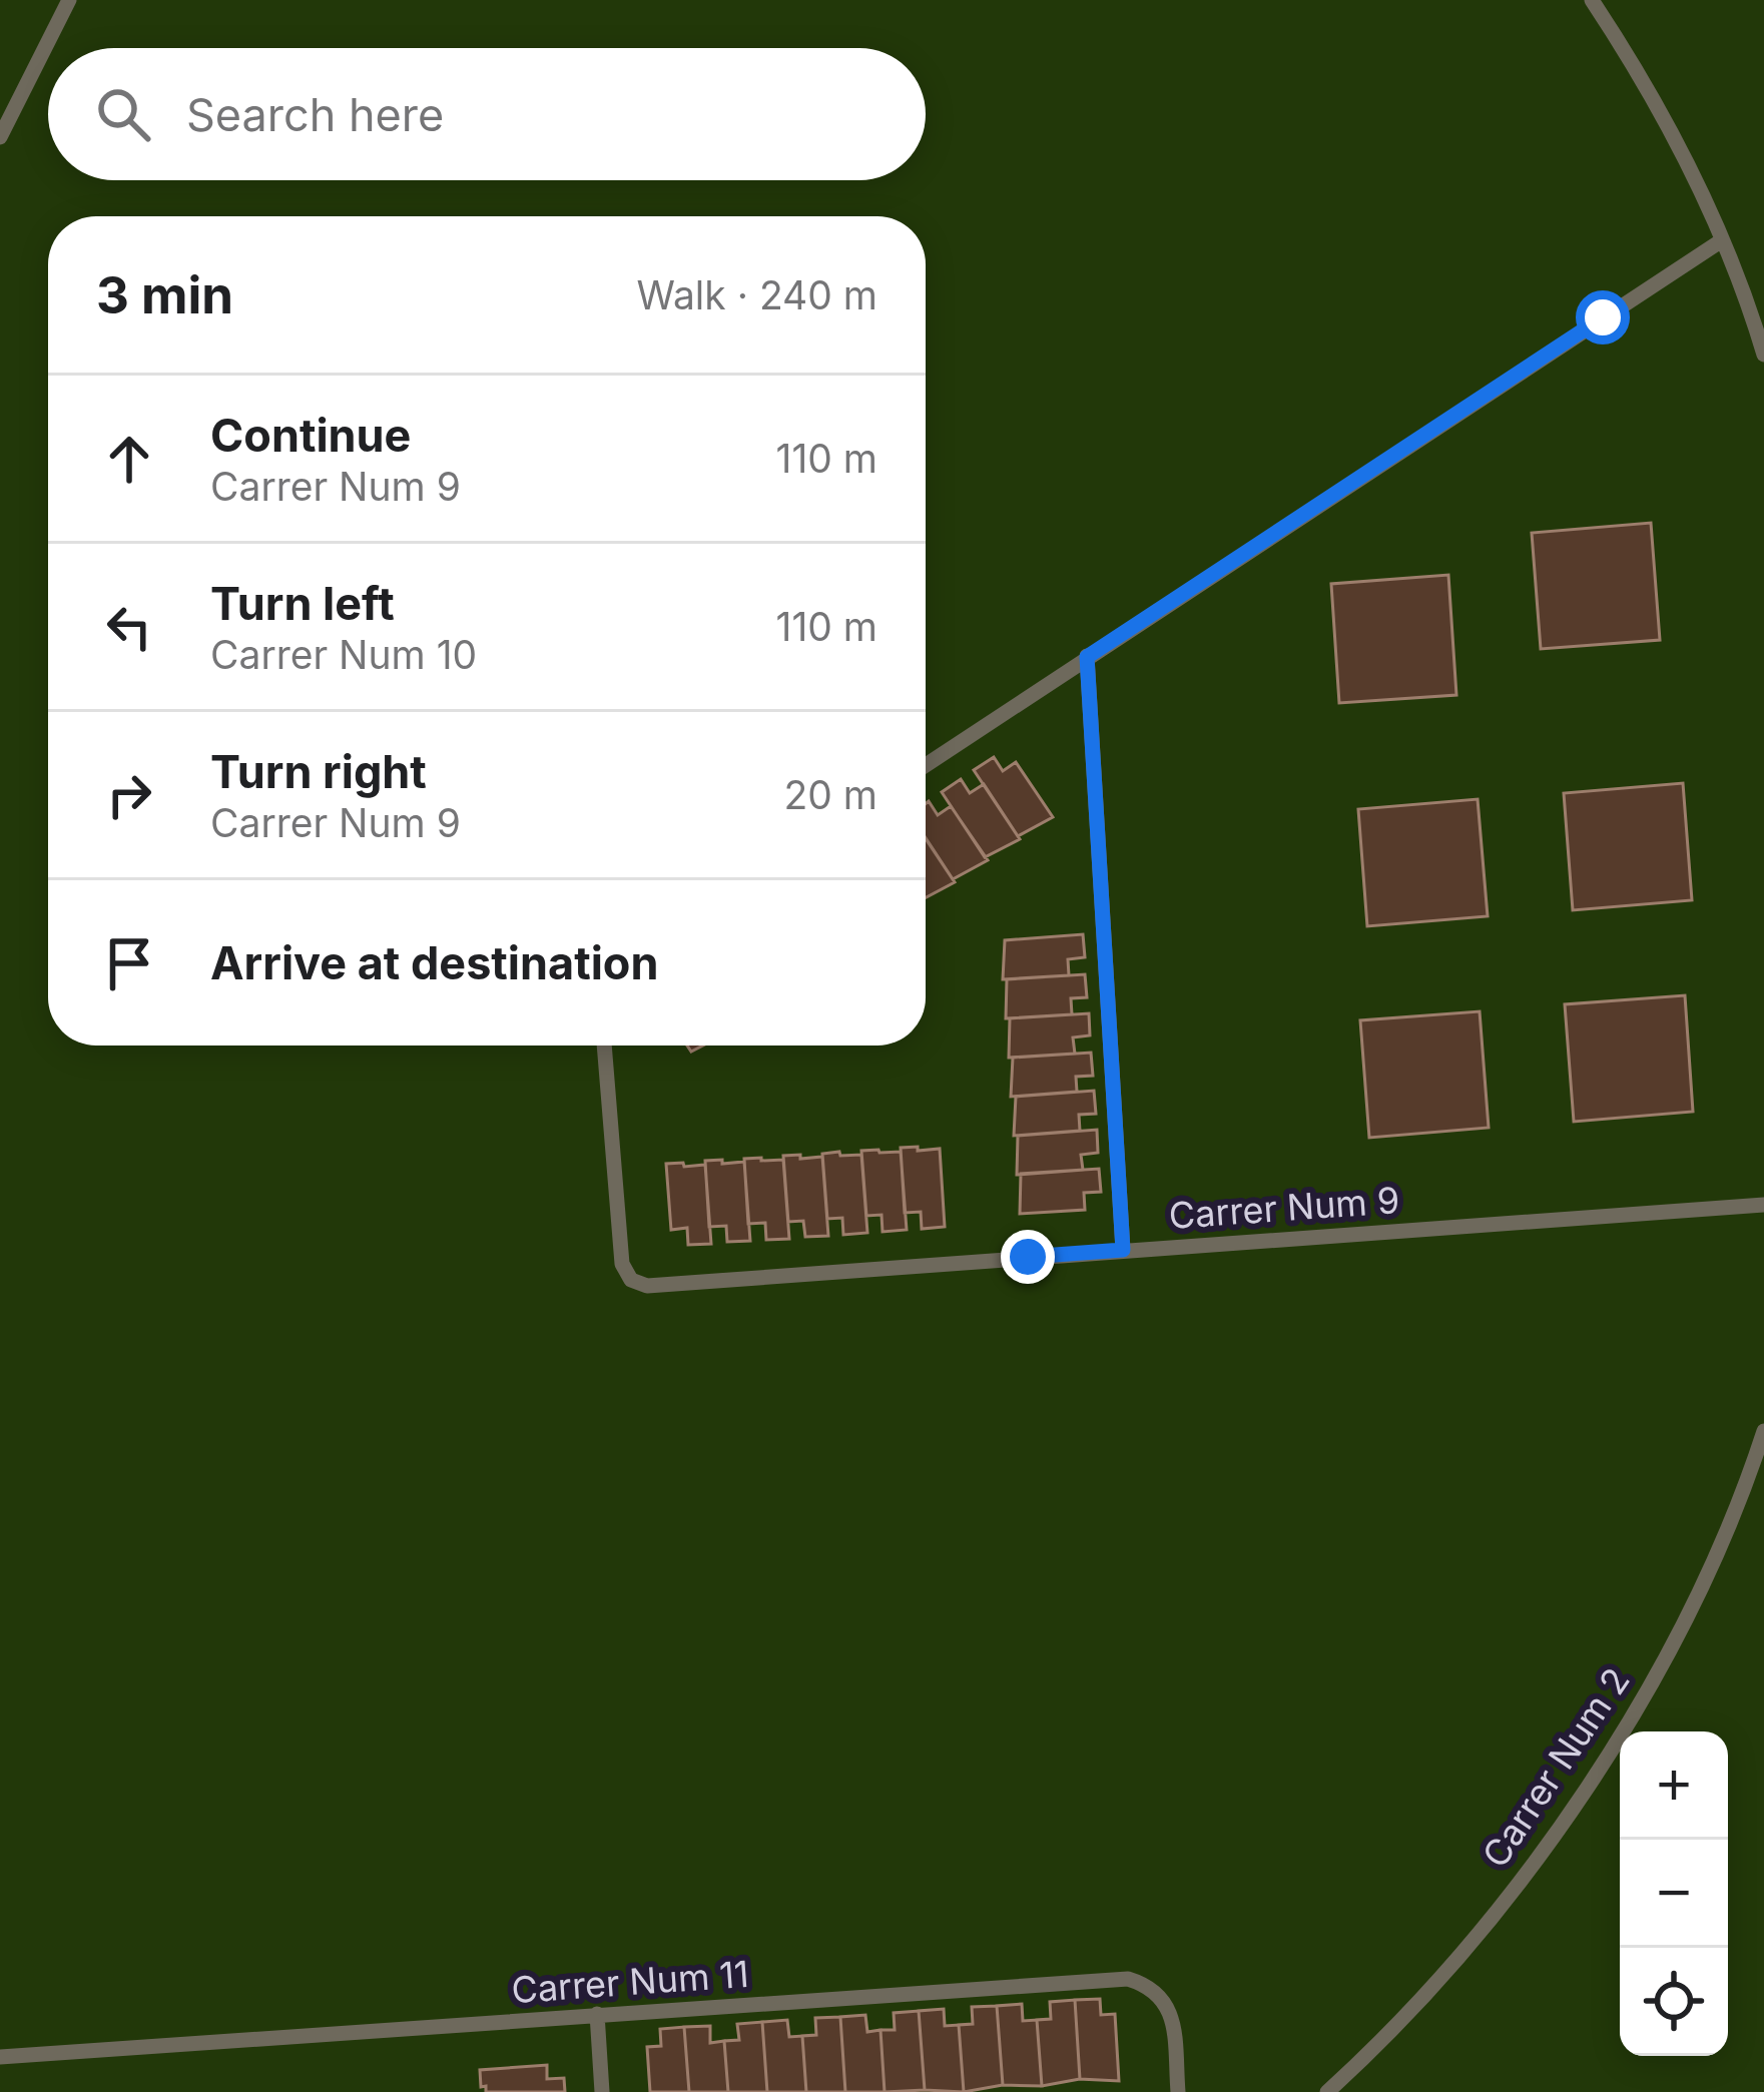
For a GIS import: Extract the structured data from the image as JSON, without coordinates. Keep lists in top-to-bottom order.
{
  "streets": {
    "lane": ["Carrer Num 9", "Carrer Num 2", "Carrer Num 11"]
  },
  "page": {
    "search": "Search here",
    "heading": ["3 min", "Walk · 240 m"],
    "list": [
      ["Continue", "Carrer Num 9", "110 m"],
      ["Turn left", "Carrer Num 10", "110 m"],
      ["Turn right", "Carrer Num 9", "20 m"],
      "Arrive at destination"
    ],
    "map_buttons": ["+", "−"]
  }
}
